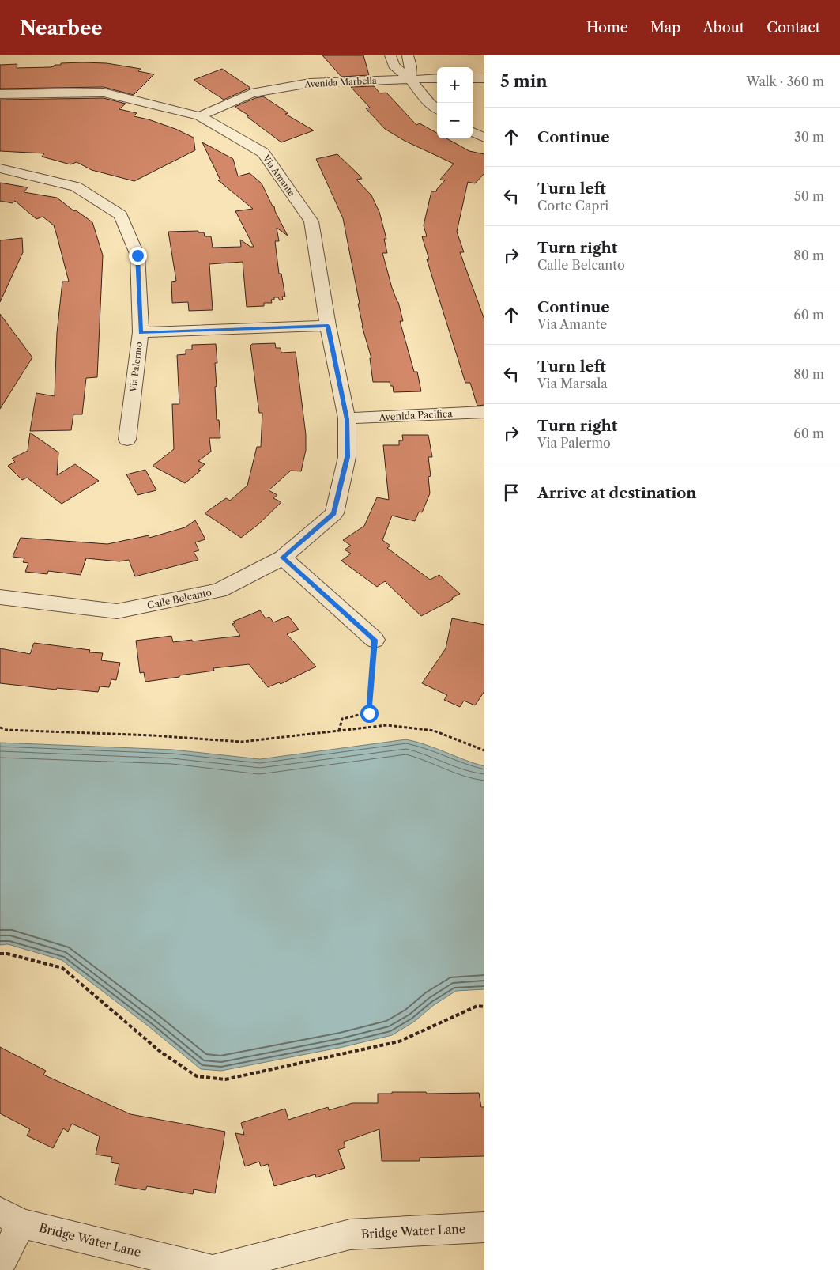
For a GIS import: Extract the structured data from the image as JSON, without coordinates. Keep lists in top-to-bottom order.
{
  "streets": {
    "street": [
      "Avenida Marbella",
      "Via Amante",
      "Via Palermo",
      "Avenida Pacifica",
      "Calle Belcanto",
      "Bridge Water Lane"
    ]
  },
  "crossings": [
    ["Avenida Marbella", "Via Amante"],
    ["Via Amante", "Avenida Pacifica"],
    ["Via Amante", "Calle Belcanto"],
    ["Avenida Pacifica", "Calle Belcanto"]
  ],
  "page": {
    "header": "Nearbee",
    "nav": [
      "Home",
      "Map",
      "About",
      "Contact"
    ],
    "heading": ["5 min", "Walk · 360 m"],
    "map_buttons": ["+", "−"],
    "list": [
      ["Continue", "30 m"],
      ["Turn left", "Corte Capri", "50 m"],
      ["Turn right", "Calle Belcanto", "80 m"],
      ["Continue", "Via Amante", "60 m"],
      ["Turn left", "Via Marsala", "80 m"],
      ["Turn right", "Via Palermo", "60 m"],
      "Arrive at destination"
    ]
  }
}
